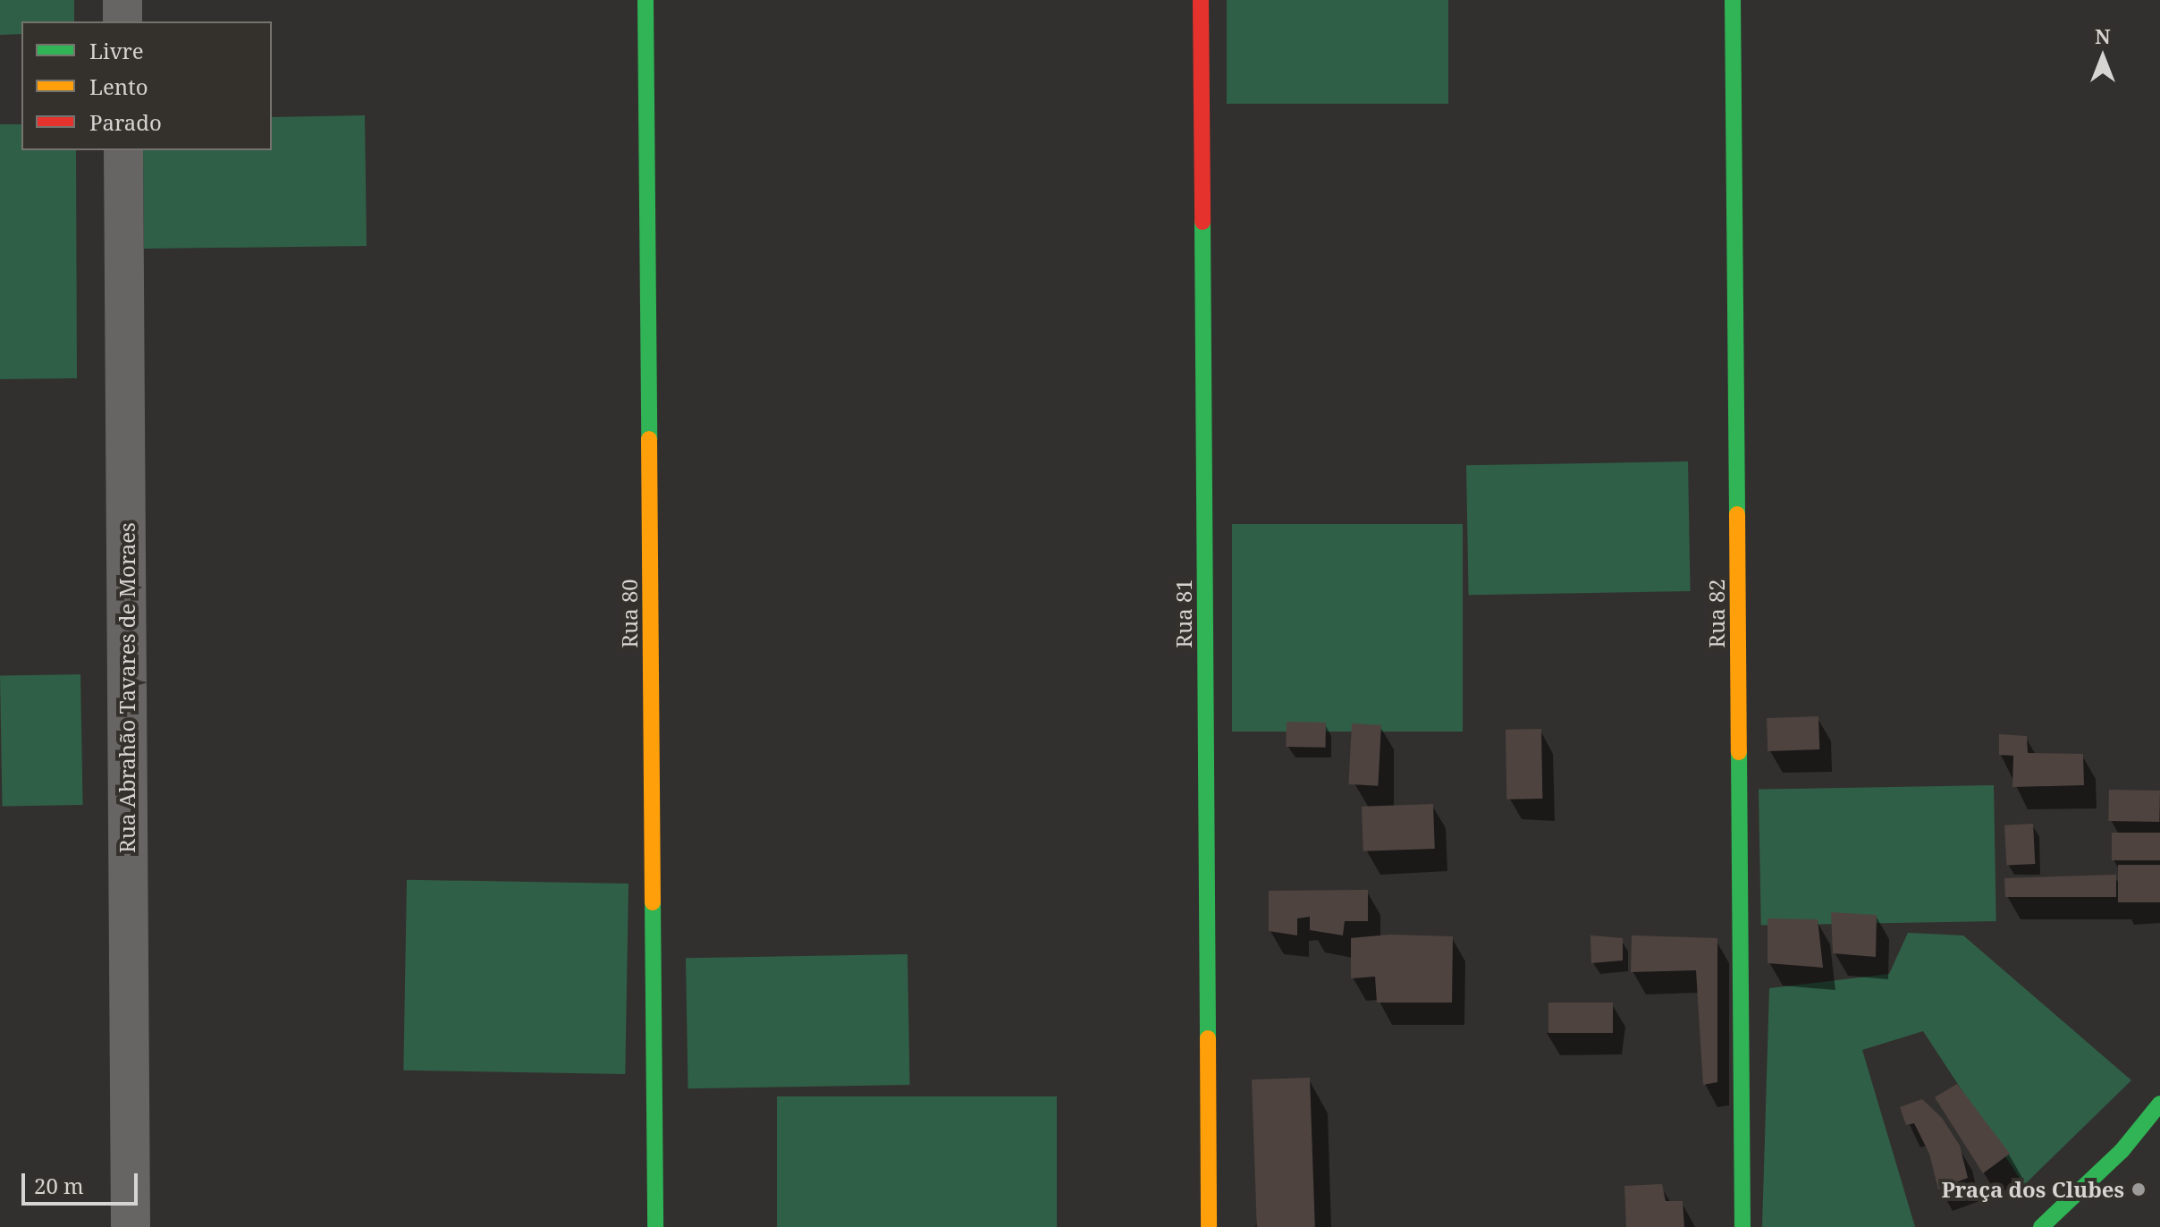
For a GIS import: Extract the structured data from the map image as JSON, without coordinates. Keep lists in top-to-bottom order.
{
  "streets": {
    "street": [
      "Rua 80",
      "Rua 81",
      "Rua 82",
      "Rua Abrahão Tavares de Moraes"
    ]
  },
  "places": ["Praça dos Clubes"],
  "legend": ["Livre", "Lento", "Parado"],
  "scale_bar": "20 m",
  "north": "top"
}
